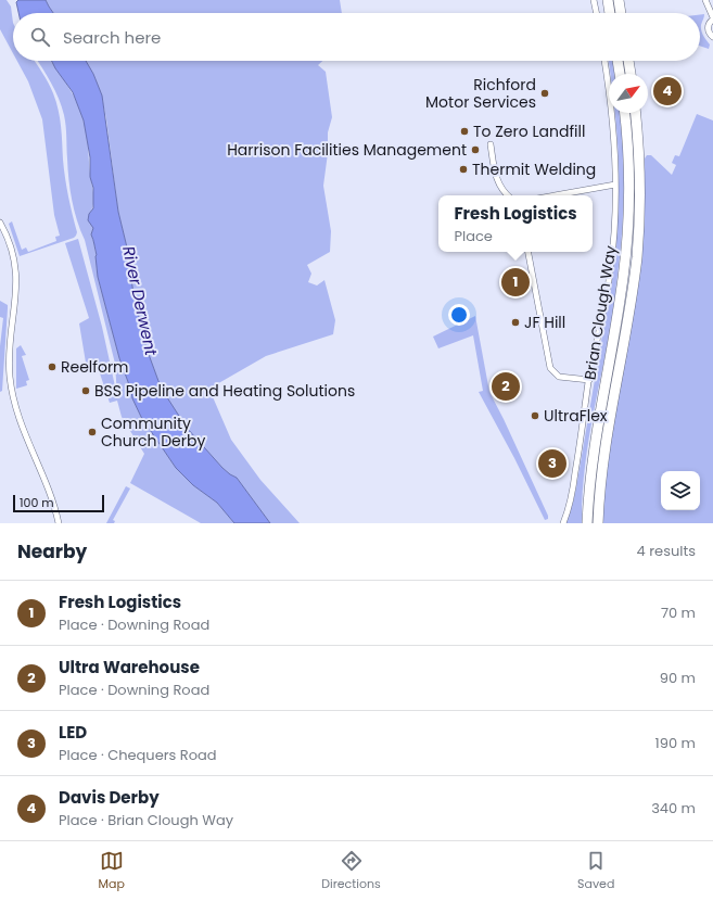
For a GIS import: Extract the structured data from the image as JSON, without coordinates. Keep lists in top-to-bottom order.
{
  "streets": {
    "highway": ["Brian Clough Way"]
  },
  "water": ["River Derwent"],
  "places": [
    "Richford Motor Services",
    "To Zero Landfill",
    "Harrison Facilities Management",
    "Thermit Welding",
    "JF Hill",
    "Reelform",
    "BSS Pipeline and Heating Solutions",
    "UltraFlex",
    "Community Church Derby"
  ],
  "scale_bar": "100 m",
  "north": "top right",
  "page": {
    "search": "Search here",
    "pins": [
      "4",
      "1",
      "2",
      "3"
    ],
    "popup": ["Fresh Logistics", "Place"],
    "scale": "100 m",
    "heading": ["Nearby", "4 results"],
    "list": [
      {
        "mark": "1",
        "name": "Fresh Logistics",
        "note": "Place · Downing Road",
        "value": "70 m"
      },
      {
        "mark": "2",
        "name": "Ultra Warehouse",
        "note": "Place · Downing Road",
        "value": "90 m"
      },
      {
        "mark": "3",
        "name": "LED",
        "note": "Place · Chequers Road",
        "value": "190 m"
      },
      {
        "mark": "4",
        "name": "Davis Derby",
        "note": "Place · Brian Clough Way",
        "value": "340 m"
      }
    ],
    "nav": ["Map", "Directions", "Saved"]
  }
}
